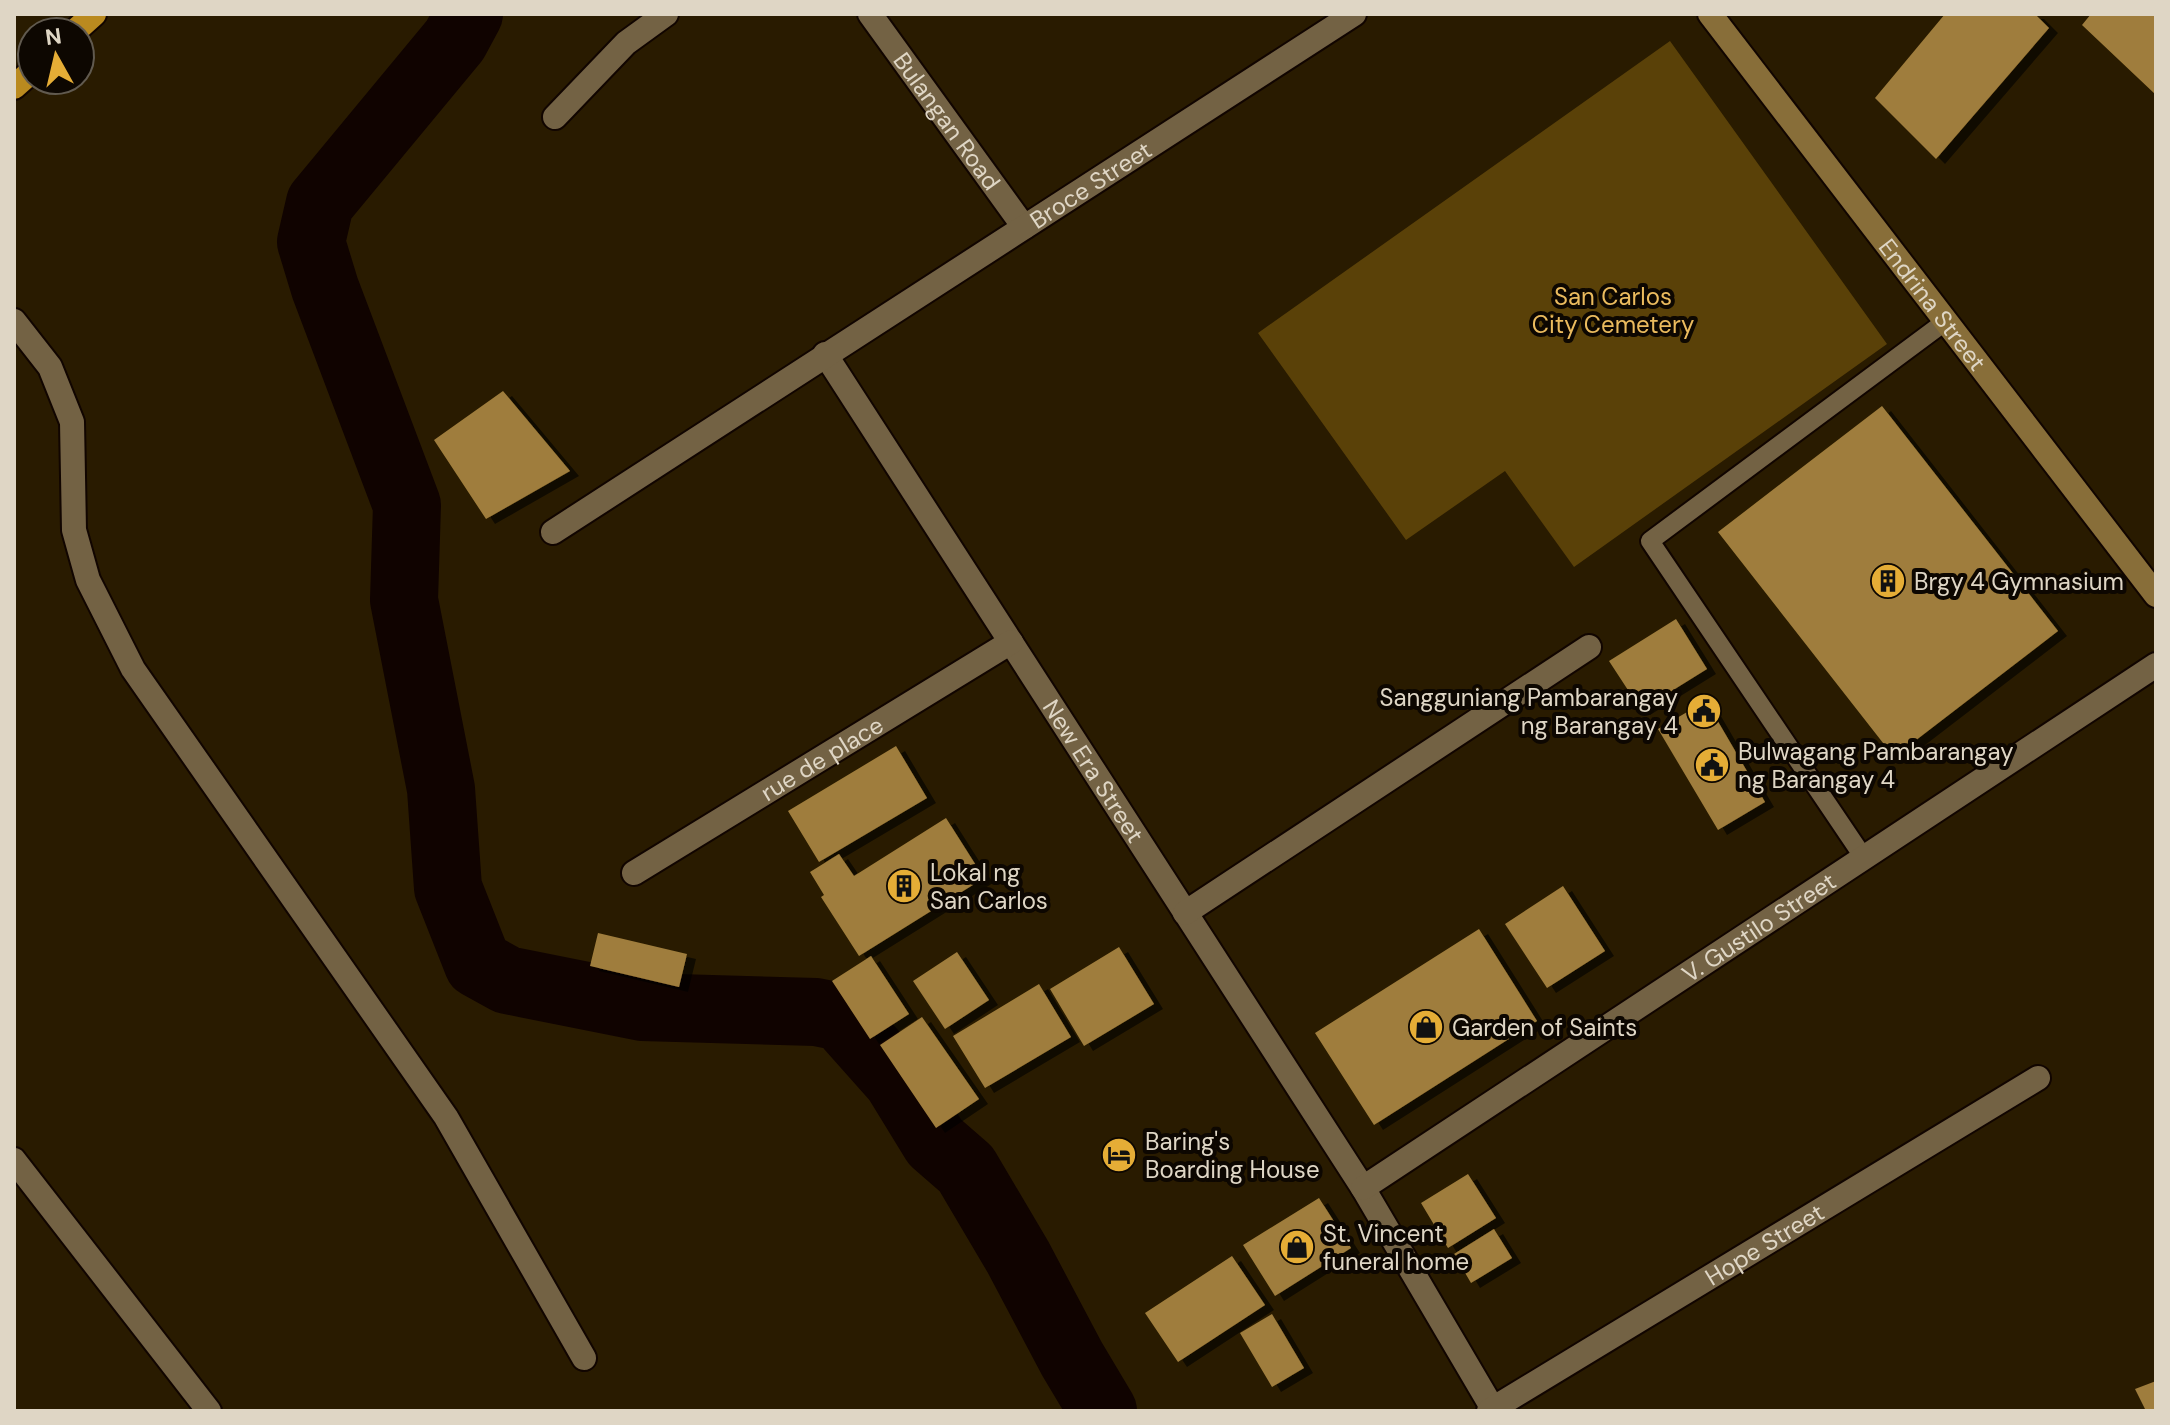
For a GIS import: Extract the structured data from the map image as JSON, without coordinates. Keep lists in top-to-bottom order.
{
  "streets": {
    "street": [
      "Bulangan Road",
      "Broce Street",
      "Endrina Street",
      "rue de place",
      "New Era Street",
      "V. Gustilo Street",
      "Hope Street"
    ]
  },
  "crossings": [
    ["Bulangan Road", "Broce Street"],
    ["Broce Street", "New Era Street"],
    ["rue de place", "New Era Street"],
    ["New Era Street", "V. Gustilo Street"],
    ["New Era Street", "Hope Street"]
  ],
  "parks": ["San Carlos City Cemetery"],
  "places": {
    "building": ["Brgy 4 Gymnasium", "Lokal ng San Carlos"],
    "public building": ["Sangguniang Pambarangay ng Barangay 4", "Bulwagang Pambarangay ng Barangay 4"],
    "shop": ["Garden of Saints", "St. Vincent funeral home"],
    "hotel": ["Baring's Boarding House"]
  },
  "north": "top"
}
